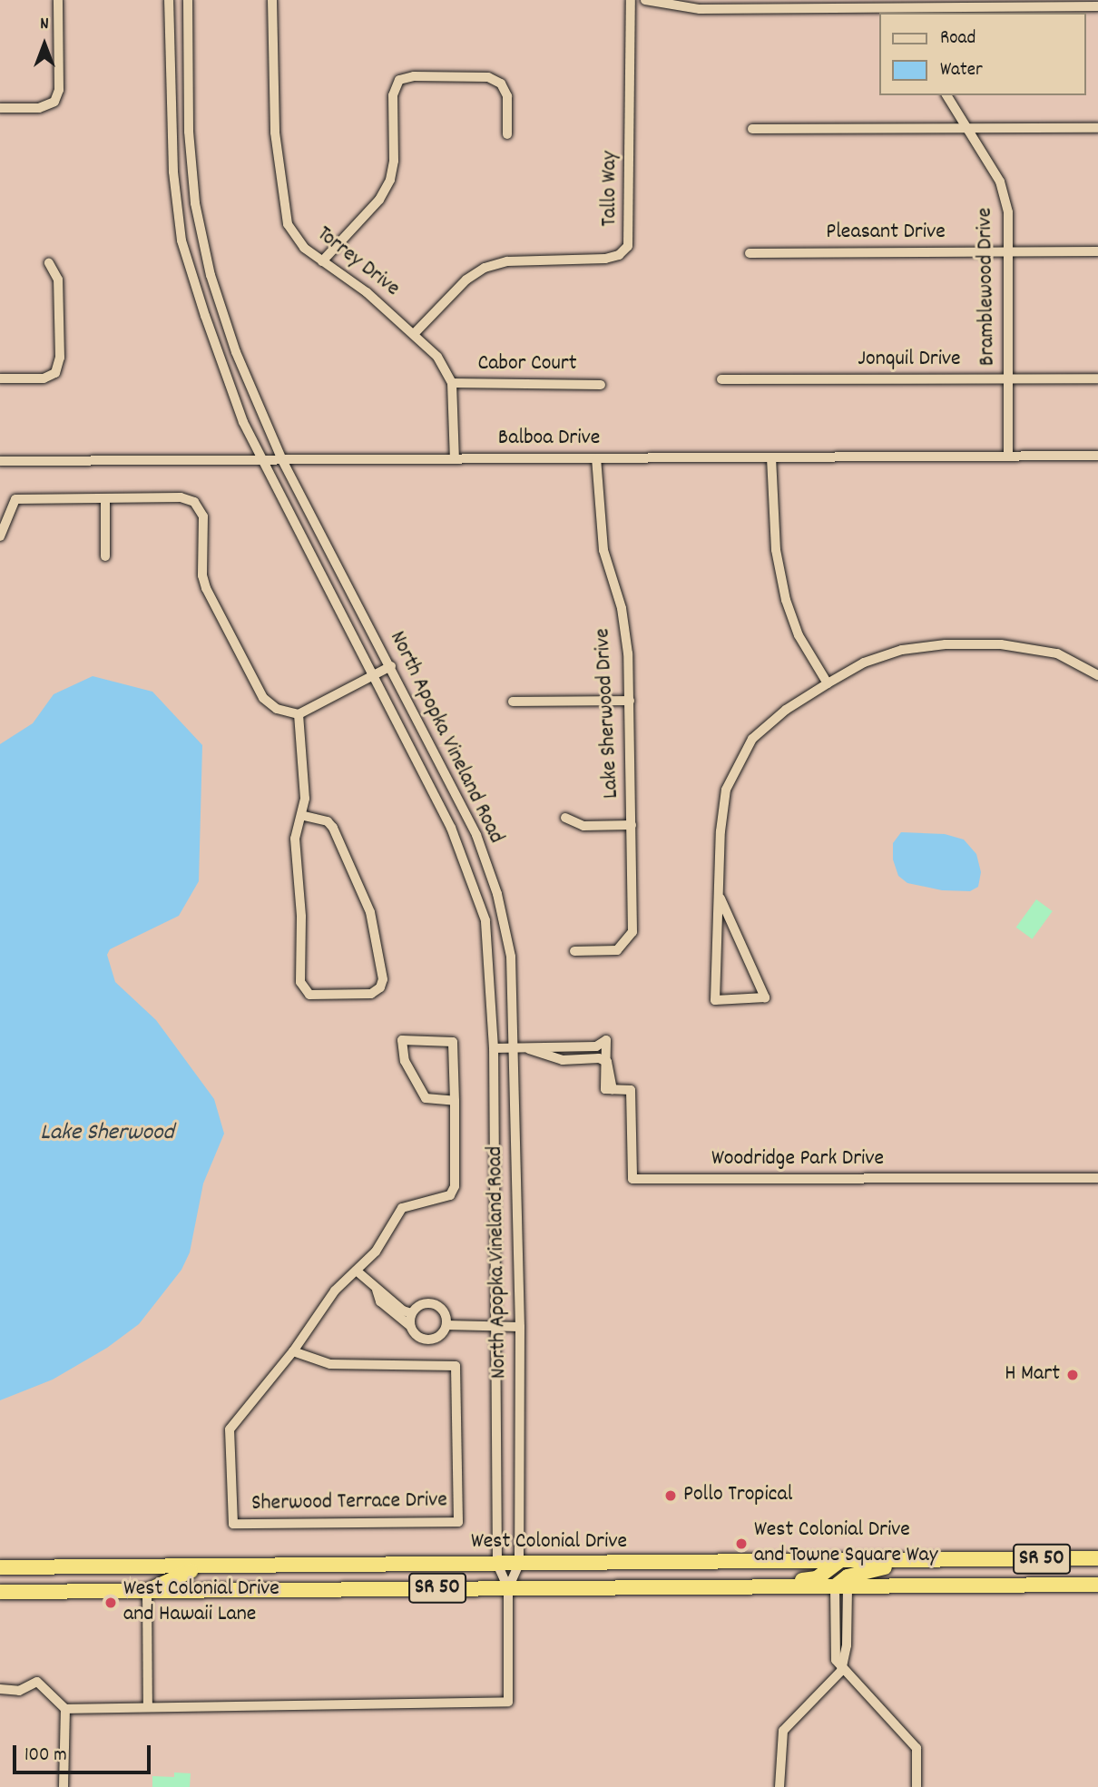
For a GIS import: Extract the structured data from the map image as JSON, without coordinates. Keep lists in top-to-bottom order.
{
  "streets": {
    "highway": ["West Colonial Drive", "SR 50"],
    "street": [
      "Tallo Way",
      "Pleasant Drive",
      "Torrey Drive",
      "Bramblewood Drive",
      "Jonquil Drive",
      "Cabor Court",
      "Balboa Drive",
      "Lake Sherwood Drive",
      "North Apopka Vineland Road",
      "Woodridge Park Drive",
      "Sherwood Terrace Drive"
    ]
  },
  "crossings": [
    ["Tallo Way", "Torrey Drive"],
    ["Pleasant Drive", "Bramblewood Drive"],
    ["Torrey Drive", "Cabor Court"],
    ["Torrey Drive", "Balboa Drive"],
    ["Bramblewood Drive", "Jonquil Drive"],
    ["Bramblewood Drive", "Balboa Drive"],
    ["Balboa Drive", "Lake Sherwood Drive"],
    ["Balboa Drive", "North Apopka Vineland Road"],
    ["North Apopka Vineland Road", "Woodridge Park Drive"],
    ["North Apopka Vineland Road", "West Colonial Drive"]
  ],
  "water": ["Lake Sherwood"],
  "places": [
    "H Mart",
    "Pollo Tropical",
    "West Colonial Drive and Towne Square Way",
    "West Colonial Drive and Hawaii Lane"
  ],
  "legend": ["Road", "Water"],
  "scale_bar": "100 m",
  "north": "top"
}
